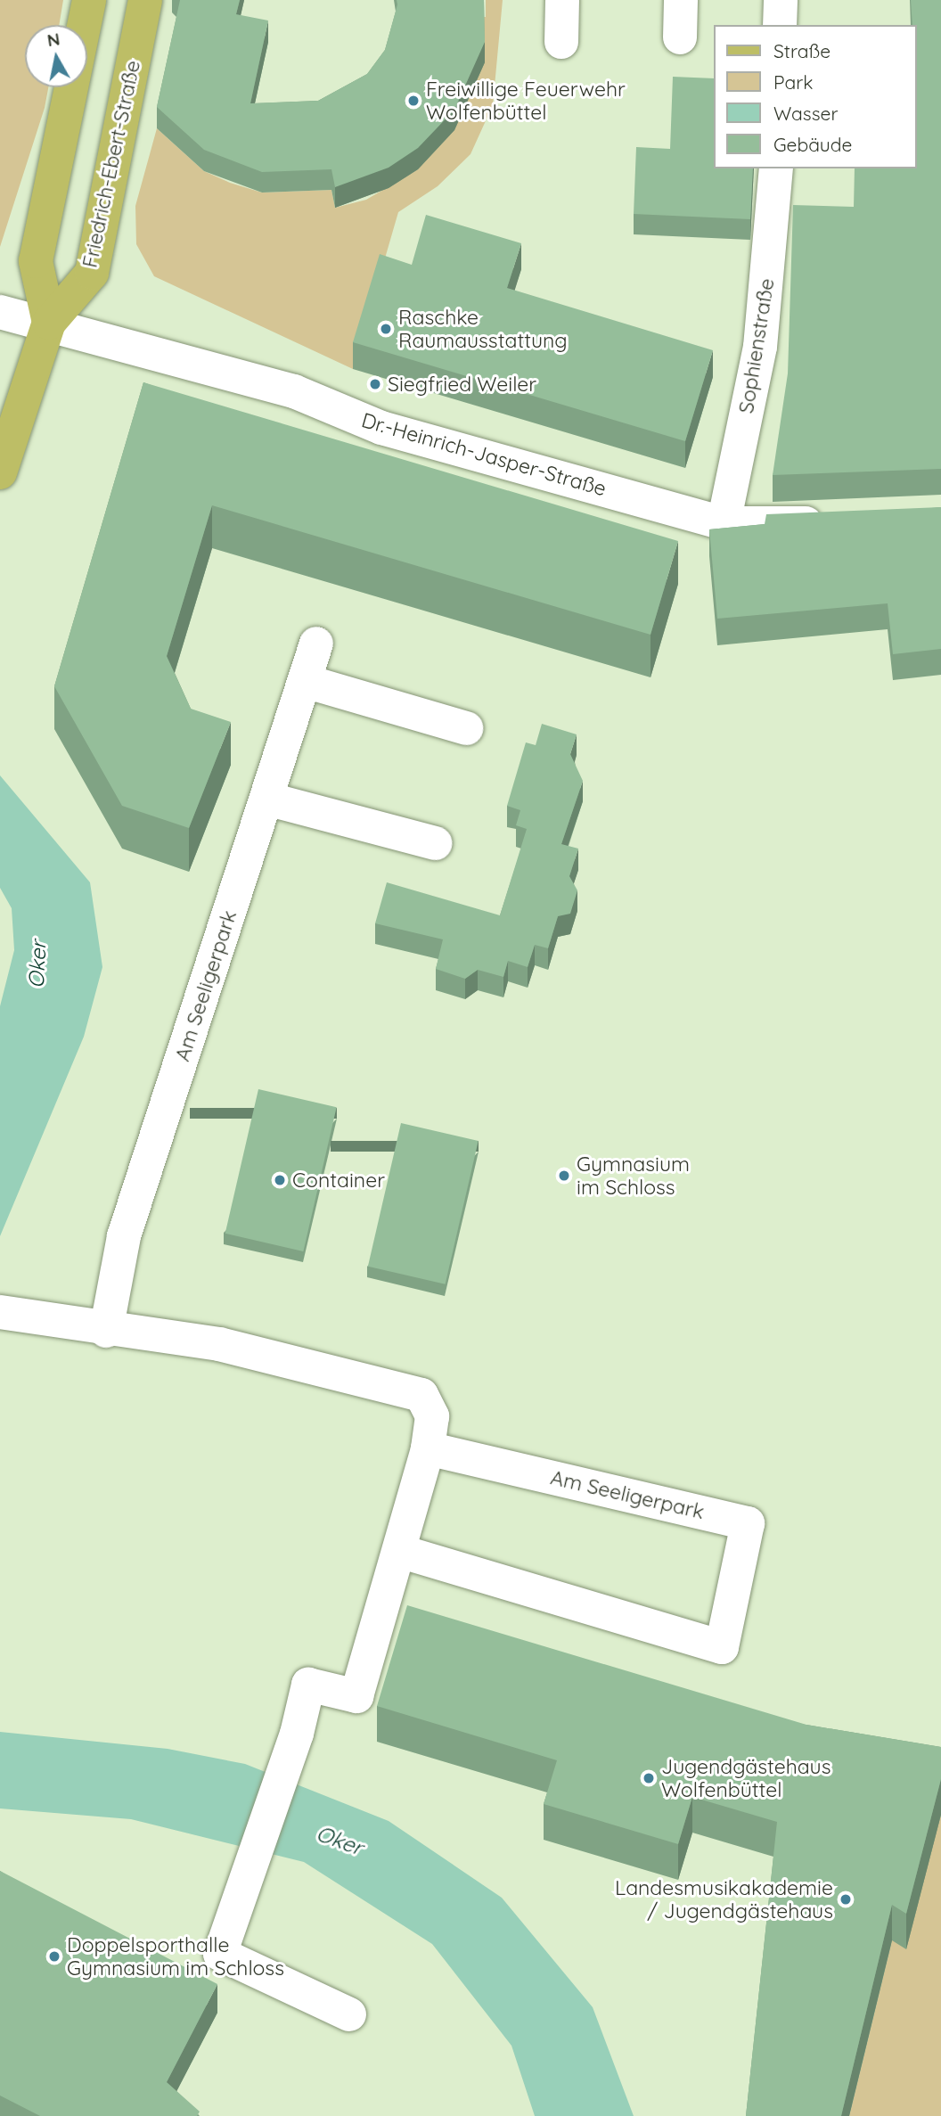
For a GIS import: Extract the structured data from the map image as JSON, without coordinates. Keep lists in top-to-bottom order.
{
  "streets": {
    "main road": ["Friedrich-Ebert-Straße"],
    "street": ["Sophienstraße", "Dr.-Heinrich-Jasper-Straße", "Am Seeligerpark"]
  },
  "crossings": [
    ["Friedrich-Ebert-Straße", "Dr.-Heinrich-Jasper-Straße"],
    ["Sophienstraße", "Dr.-Heinrich-Jasper-Straße"]
  ],
  "water": ["Oker"],
  "places": [
    "Freiwillige Feuerwehr Wolfenbüttel",
    "Raschke Raumausstattung",
    "Siegfried Weiler",
    "Gymnasium im Schloss",
    "Container",
    "Jugendgästehaus Wolfenbüttel",
    "Landesmusikakademie / Jugendgästehaus",
    "Doppelsporthalle Gymnasium im Schloss"
  ],
  "legend": [
    "Straße",
    "Park",
    "Wasser",
    "Gebäude"
  ],
  "north": "top"
}
